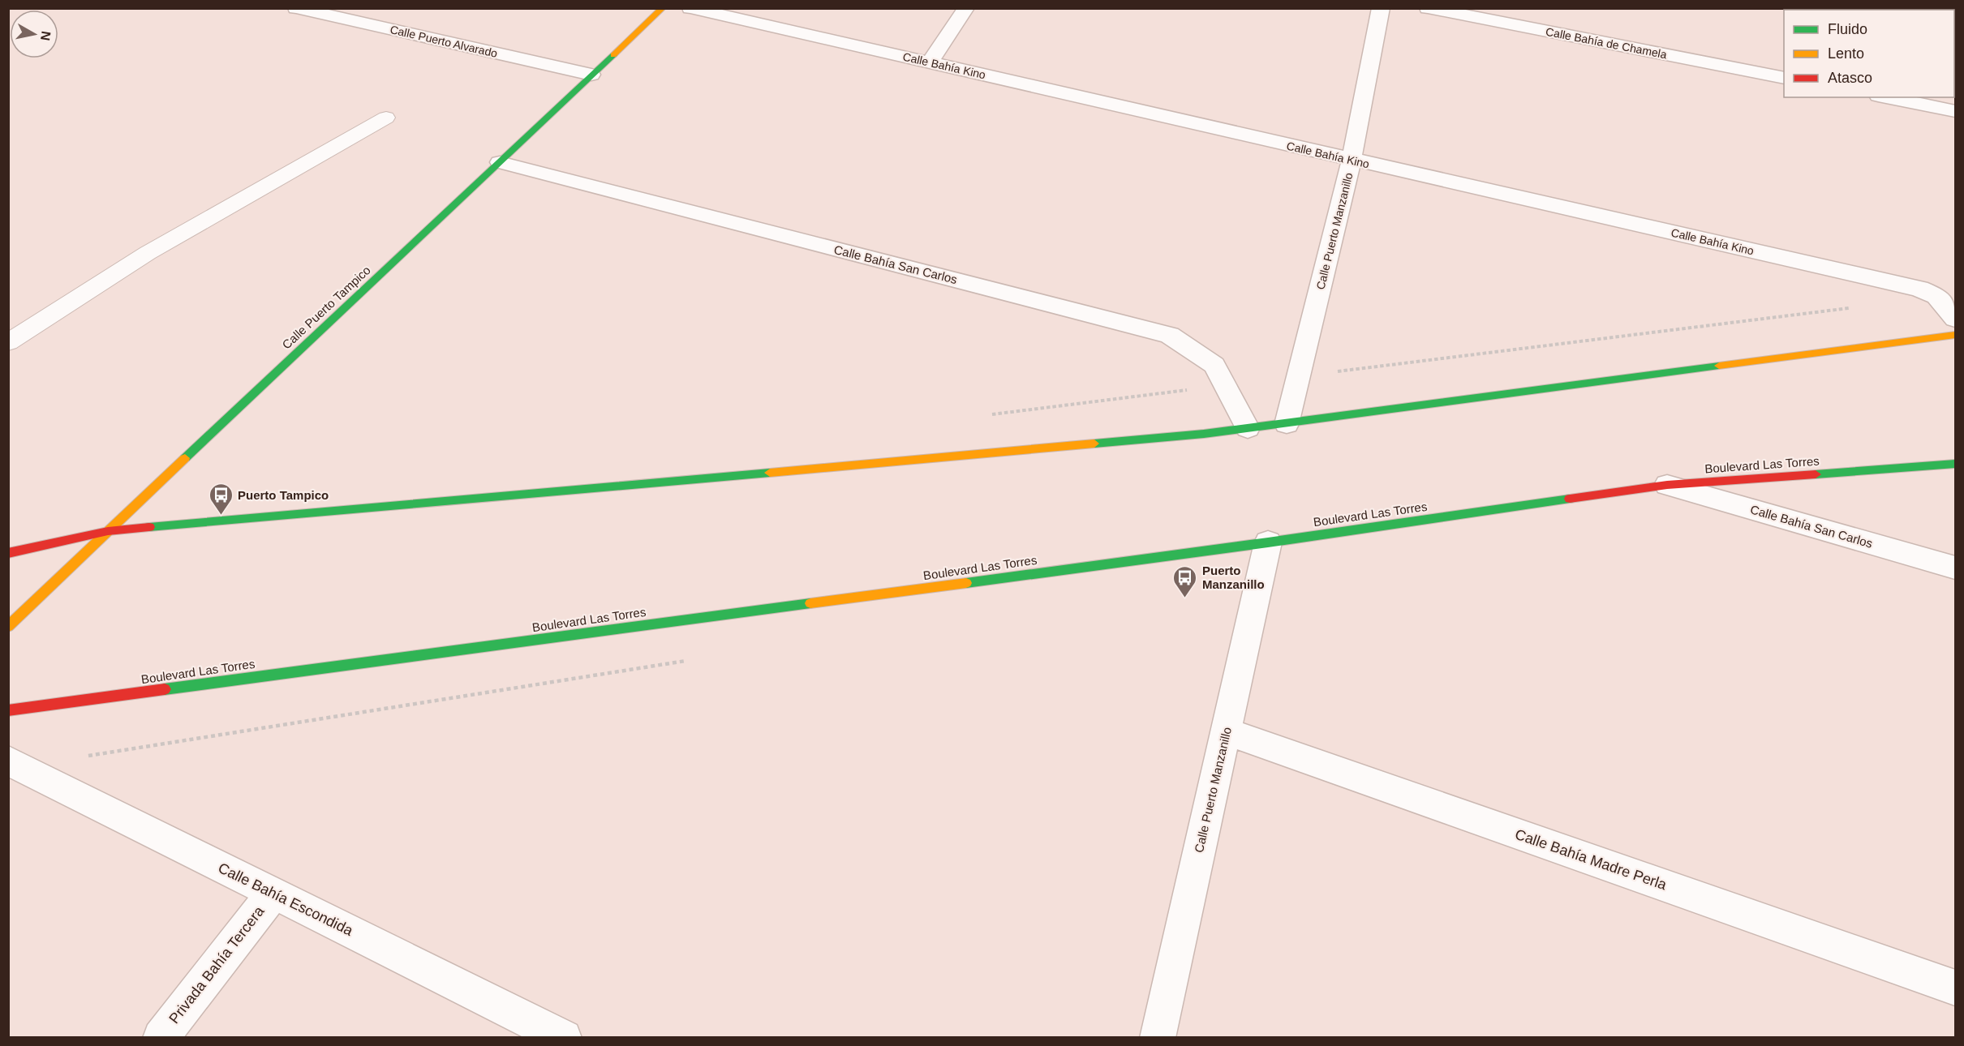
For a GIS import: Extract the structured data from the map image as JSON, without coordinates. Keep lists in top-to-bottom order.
{
  "streets": {
    "main road": ["Calle Puerto Tampico", "Boulevard Las Torres"],
    "street": [
      "Calle Puerto Alvarado",
      "Calle Bahía de Chamela",
      "Calle Bahía Kino",
      "Calle Puerto Manzanillo",
      "Calle Bahía San Carlos",
      "Calle Bahía Madre Perla",
      "Calle Bahía Escondida",
      "Privada Bahía Tercera"
    ]
  },
  "crossings": [
    ["Calle Puerto Alvarado", "Calle Puerto Tampico"],
    ["Calle Bahía Kino", "Calle Puerto Manzanillo"],
    ["Calle Puerto Manzanillo", "Boulevard Las Torres"],
    ["Calle Puerto Manzanillo", "Calle Bahía Madre Perla"],
    ["Calle Bahía San Carlos", "Calle Puerto Tampico"],
    ["Calle Bahía San Carlos", "Boulevard Las Torres"],
    ["Calle Bahía Escondida", "Privada Bahía Tercera"]
  ],
  "places": {
    "bus stop": ["Puerto Tampico", "Puerto Manzanillo"]
  },
  "legend": ["Fluido", "Lento", "Atasco"],
  "north": "right"
}
